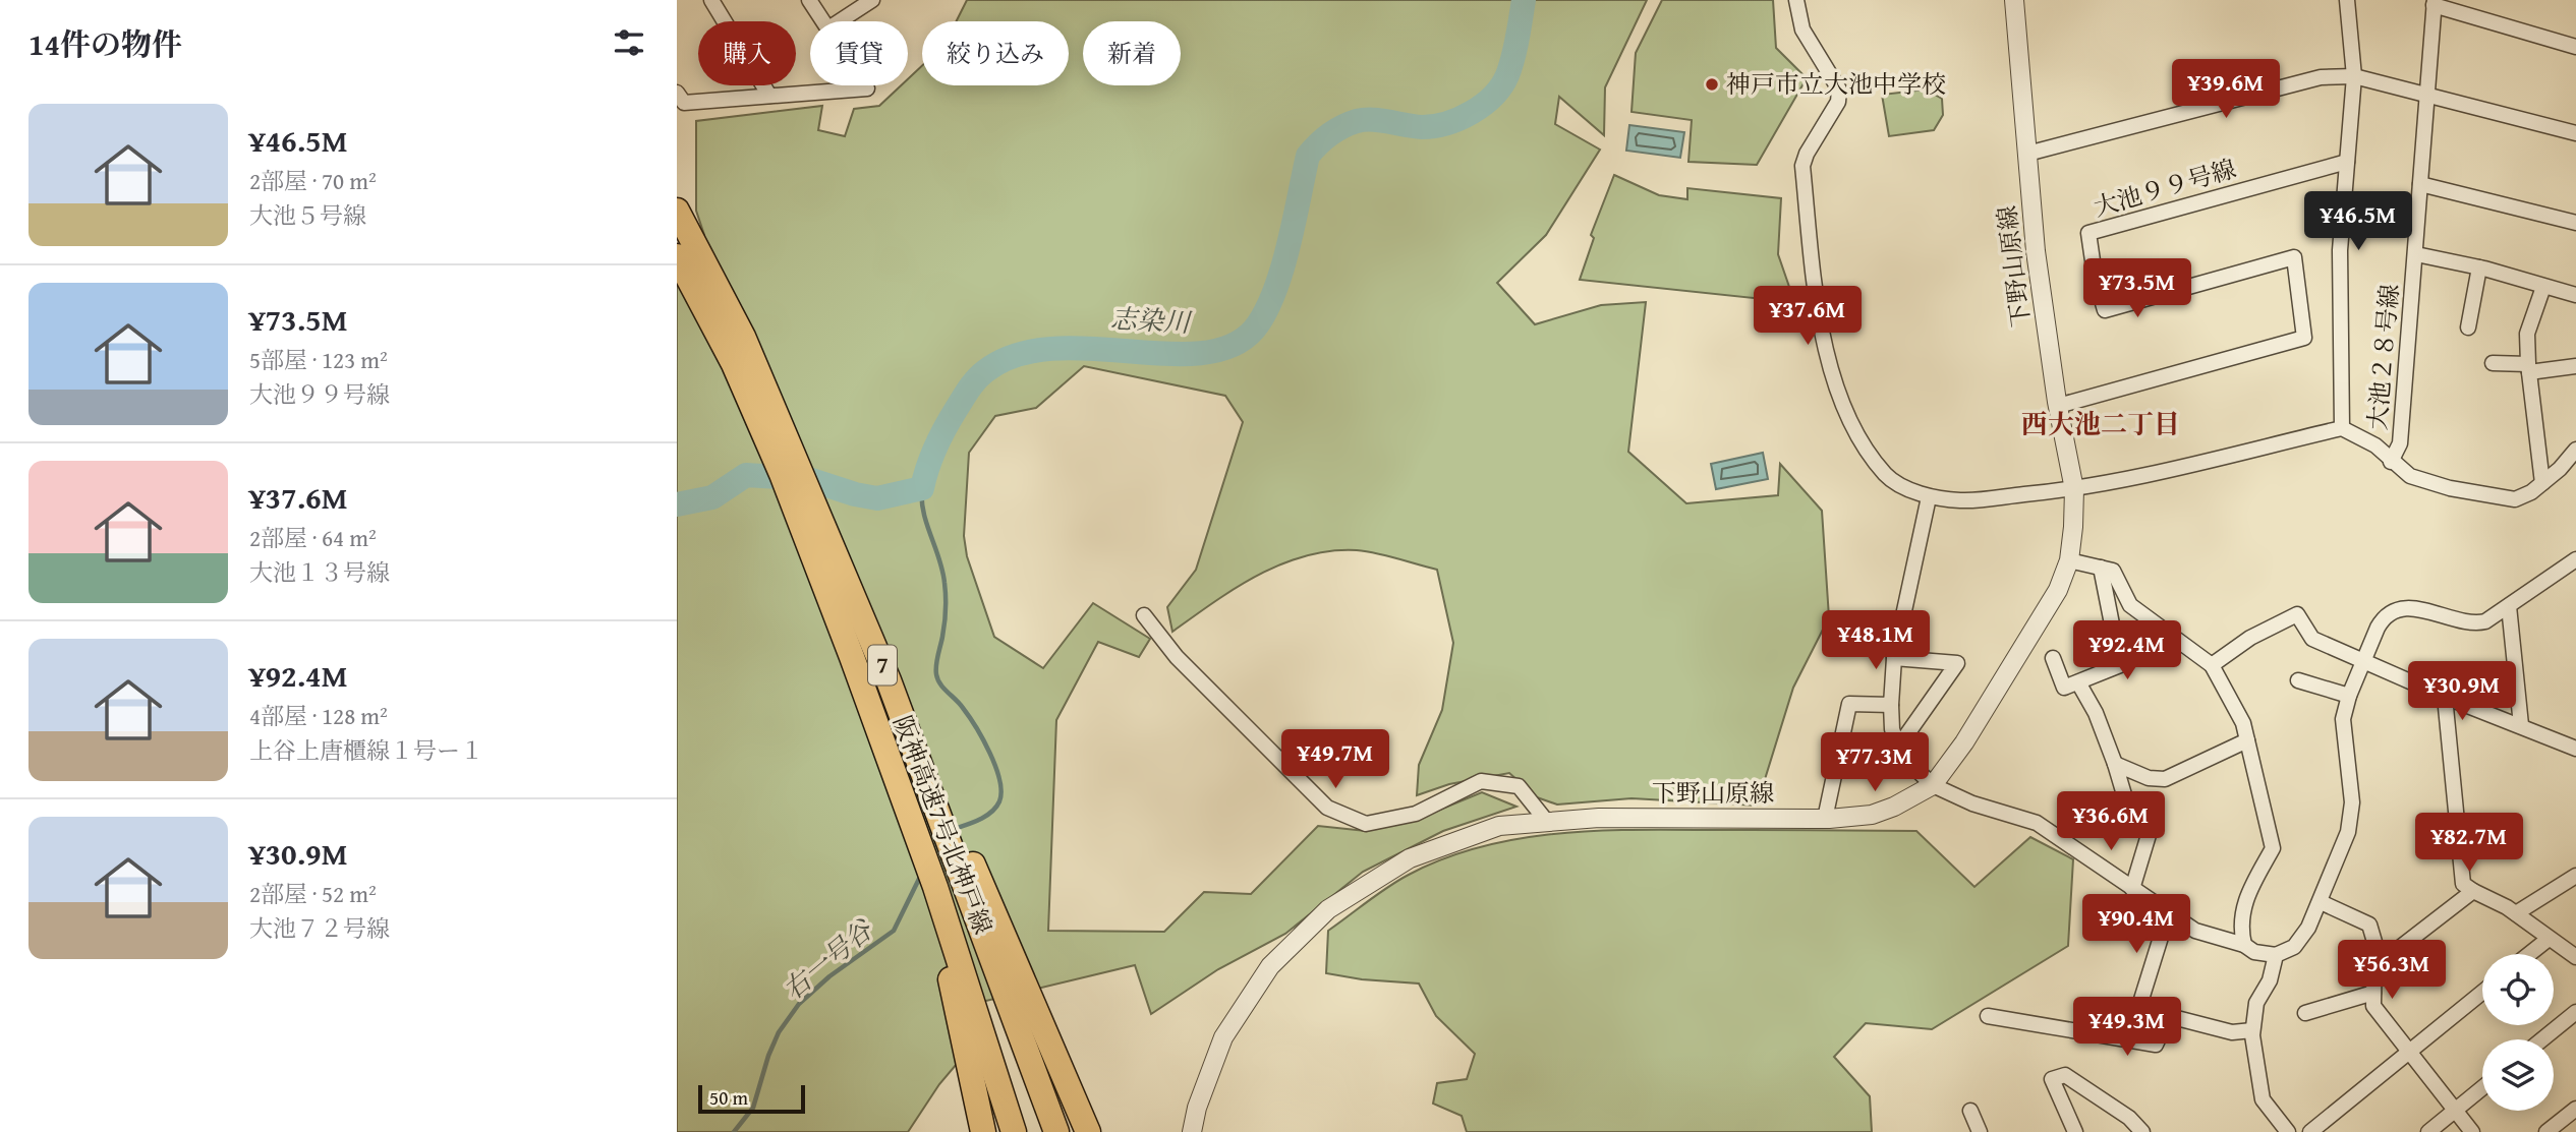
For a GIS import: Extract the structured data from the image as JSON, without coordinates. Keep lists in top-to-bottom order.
{
  "streets": {
    "highway": ["7", "阪神高速7号北神戸線"],
    "street": ["大池９９号線", "下野山原線", "大池２８号線"]
  },
  "crossings": [
    ["大池９９号線", "下野山原線"]
  ],
  "districts": ["西大池二丁目"],
  "water": ["志染川", "右一号谷"],
  "places": ["神戸市立大池中学校"],
  "scale_bar": "50 m",
  "page": {
    "heading": "14件の物件",
    "chip": [
      "購入",
      "賃貸",
      "絞り込み",
      "新着"
    ],
    "price": [
      "¥39.6M",
      "¥46.5M",
      "¥73.5M",
      "¥37.6M",
      "¥48.1M",
      "¥92.4M",
      "¥30.9M",
      "¥49.7M",
      "¥77.3M",
      "¥36.6M",
      "¥82.7M",
      "¥90.4M",
      "¥56.3M",
      "¥49.3M"
    ],
    "list": [
      {
        "name": "¥46.5M",
        "note": "2部屋 · 70 m² · 大池５号線"
      },
      {
        "name": "¥73.5M",
        "note": "5部屋 · 123 m² · 大池９９号線"
      },
      {
        "name": "¥37.6M",
        "note": "2部屋 · 64 m² · 大池１３号線"
      },
      {
        "name": "¥92.4M",
        "note": "4部屋 · 128 m² · 上谷上唐櫃線１号ー１"
      },
      {
        "name": "¥30.9M",
        "note": "2部屋 · 52 m² · 大池７２号線"
      }
    ],
    "scale": "50 m"
  }
}
